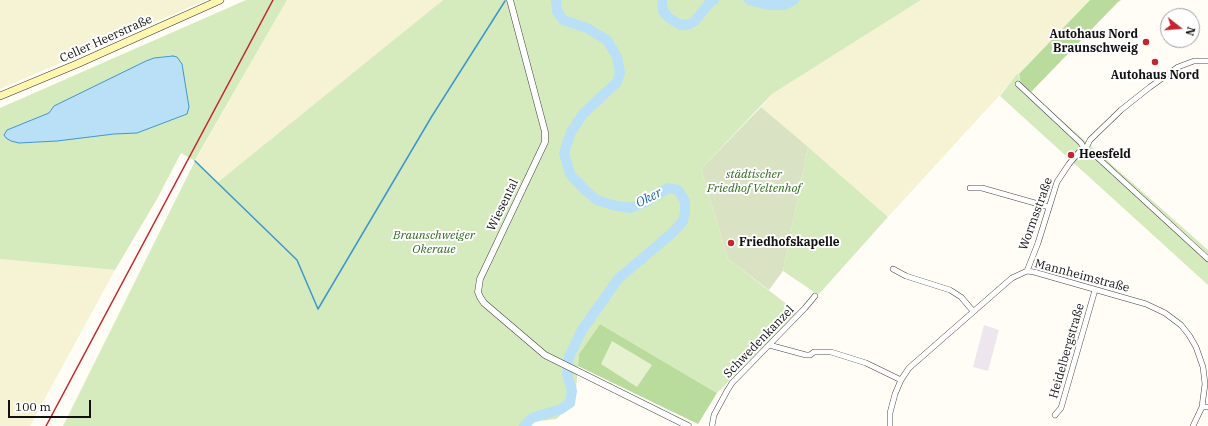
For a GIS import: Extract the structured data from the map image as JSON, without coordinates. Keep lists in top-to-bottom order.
{
  "streets": {
    "main road": ["Celler Heerstraße"],
    "street": [
      "Wiesental",
      "Wormsstraße",
      "Mannheimstraße",
      "Schwedenkanzel",
      "Heidelbergstraße"
    ]
  },
  "crossings": [
    ["Wormsstraße", "Mannheimstraße"],
    ["Mannheimstraße", "Heidelbergstraße"]
  ],
  "water": ["Oker"],
  "parks": ["städtischer Friedhof Veltenhof", "Braunschweiger Okeraue"],
  "places": [
    "Autohaus Nord Braunschweig",
    "Autohaus Nord",
    "Heesfeld",
    "Friedhofskapelle"
  ],
  "scale_bar": "100 m",
  "north": "right"
}
